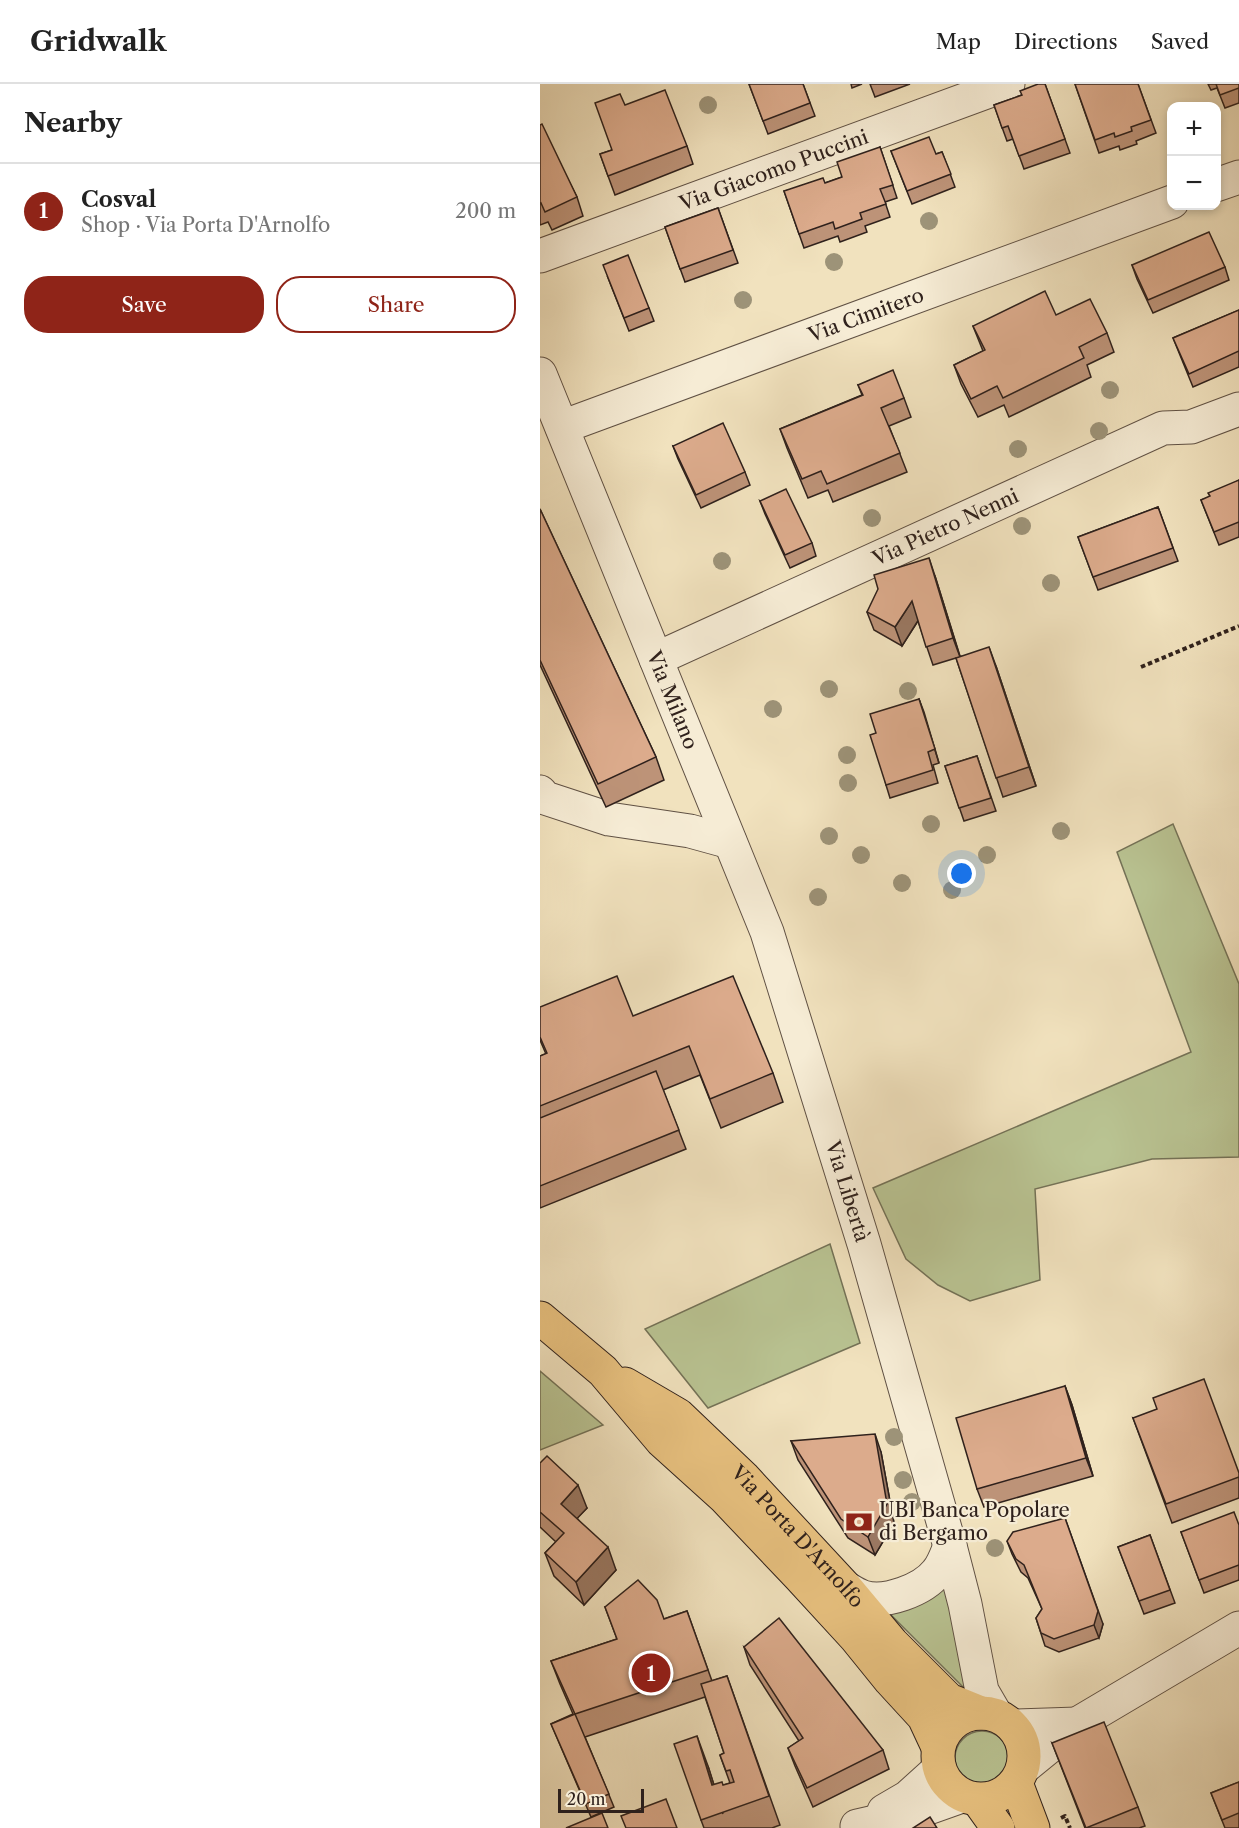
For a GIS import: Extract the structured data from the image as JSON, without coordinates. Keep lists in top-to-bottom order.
{
  "streets": {
    "main road": ["Via Porta D'Arnolfo"],
    "street": [
      "Via Giacomo Puccini",
      "Via Cimitero",
      "Via Pietro Nenni",
      "Via Milano",
      "Via Libertà"
    ]
  },
  "crossings": [
    ["Via Cimitero", "Via Milano"],
    ["Via Pietro Nenni", "Via Milano"],
    ["Via Milano", "Via Libertà"],
    ["Via Libertà", "Via Porta D'Arnolfo"]
  ],
  "places": {
    "bank": ["UBI Banca Popolare di Bergamo"]
  },
  "scale_bar": "20 m",
  "page": {
    "header": "Gridwalk",
    "nav": ["Map", "Directions", "Saved"],
    "heading": "Nearby",
    "map_buttons": ["+", "−"],
    "list": [
      {
        "mark": "1",
        "name": "Cosval",
        "note": "Shop · Via Porta D'Arnolfo",
        "value": "200 m"
      }
    ],
    "buttons": ["Save", "Share"],
    "pins": "1",
    "scale": "20 m"
  }
}
